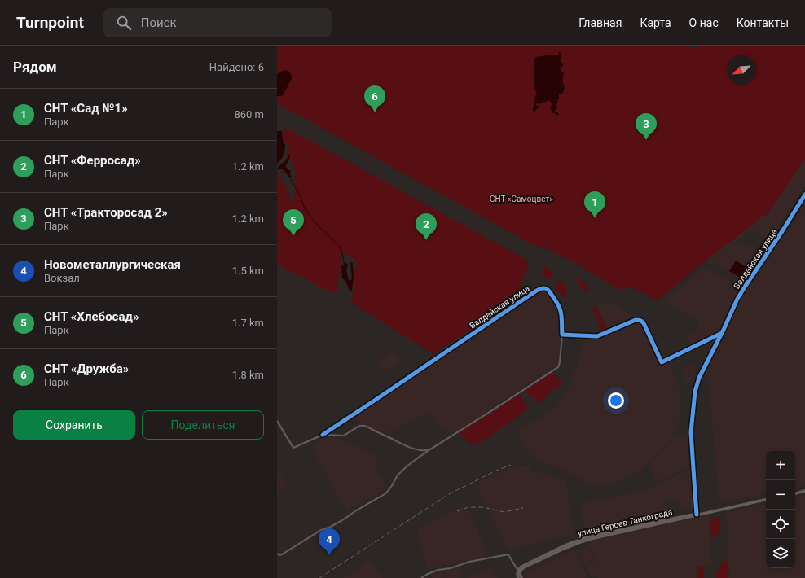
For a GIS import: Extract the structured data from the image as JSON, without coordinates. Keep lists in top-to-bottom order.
{
  "streets": {
    "main road": ["улица Героев Танкограда"],
    "street": ["Валдайская улица"]
  },
  "crossings": [
    ["Валдайская улица", "улица Героев Танкограда"]
  ],
  "parks": ["СНТ «Самоцвет»"],
  "north": "bottom left",
  "page": {
    "header": "Turnpoint",
    "search": "Поиск",
    "nav": [
      "Главная",
      "Карта",
      "О нас",
      "Контакты"
    ],
    "heading": ["Рядом", "Найдено: 6"],
    "pins": [
      "6",
      "3",
      "1",
      "5",
      "2",
      "4"
    ],
    "list": [
      {
        "mark": "1",
        "name": "СНТ «Сад №1»",
        "note": "Парк",
        "value": "860 m"
      },
      {
        "mark": "2",
        "name": "СНТ «Ферросад»",
        "note": "Парк",
        "value": "1.2 km"
      },
      {
        "mark": "3",
        "name": "СНТ «Тракторосад 2»",
        "note": "Парк",
        "value": "1.2 km"
      },
      {
        "mark": "4",
        "name": "Новометаллургическая",
        "note": "Вокзал",
        "value": "1.5 km"
      },
      {
        "mark": "5",
        "name": "СНТ «Хлебосад»",
        "note": "Парк",
        "value": "1.7 km"
      },
      {
        "mark": "6",
        "name": "СНТ «Дружба»",
        "note": "Парк",
        "value": "1.8 km"
      }
    ],
    "buttons": ["Сохранить", "Поделиться"],
    "map_buttons": ["+", "−"]
  }
}
